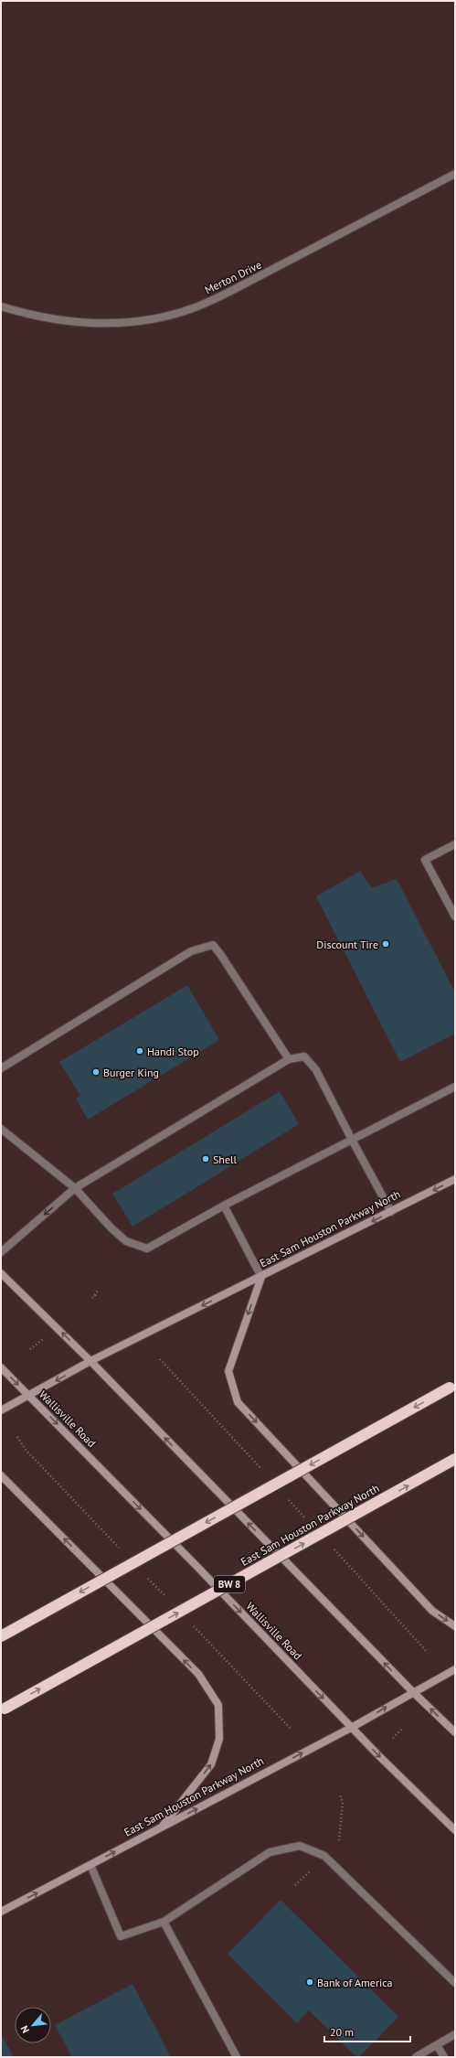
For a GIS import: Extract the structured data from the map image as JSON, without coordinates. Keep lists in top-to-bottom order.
{
  "streets": {
    "highway": ["East Sam Houston Parkway North", "BW 8"],
    "main road": ["Wallisville Road"],
    "street": ["Merton Drive"]
  },
  "crossings": [
    ["East Sam Houston Parkway North", "Wallisville Road"]
  ],
  "one_way": ["Wallisville Road"],
  "places": [
    "Discount Tire",
    "Handi Stop",
    "Burger King",
    "Shell",
    "Bank of America"
  ],
  "scale_bar": "20 m",
  "north": "bottom left"
}
